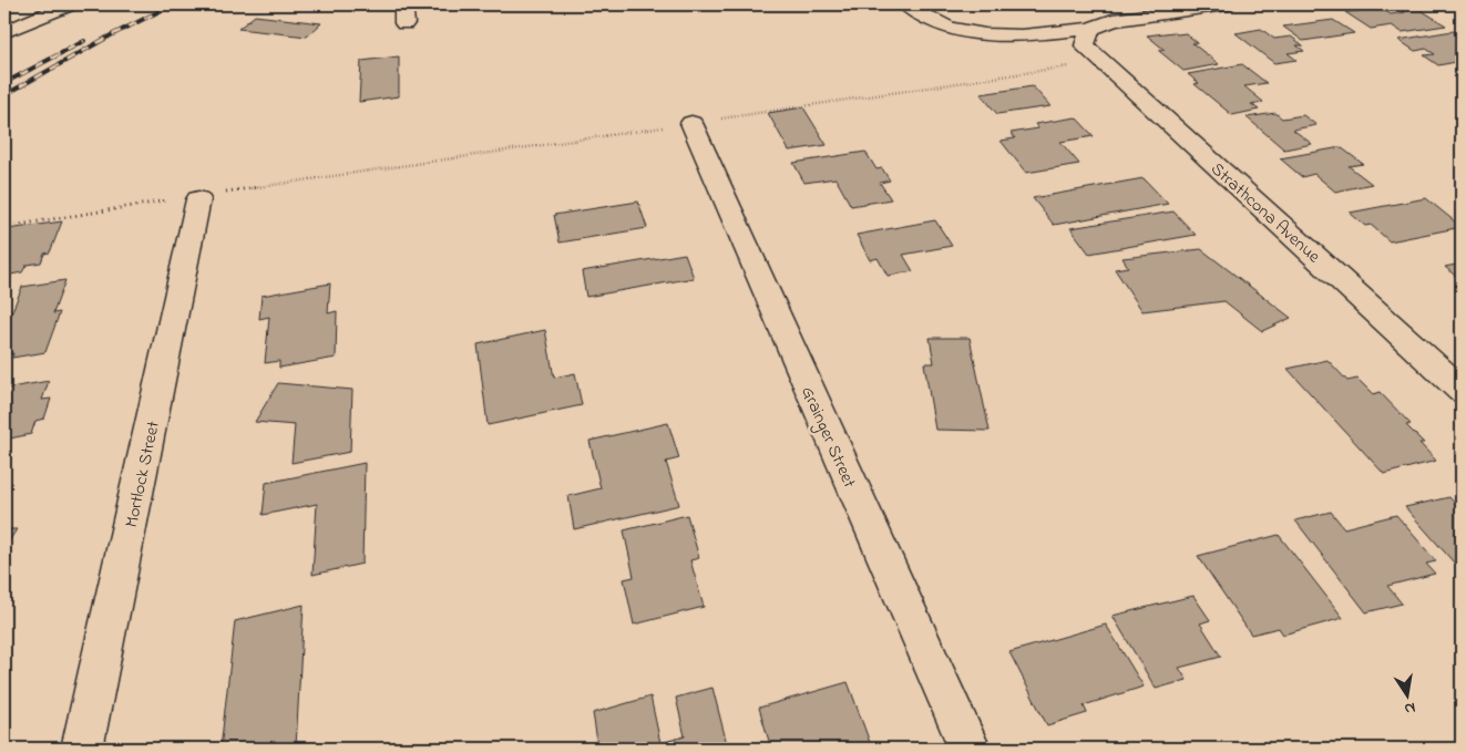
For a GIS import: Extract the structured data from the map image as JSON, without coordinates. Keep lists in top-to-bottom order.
{
  "streets": {
    "street": ["Strathcona Avenue", "Grainger Street", "Mortlock Street"]
  },
  "north": "bottom"
}
